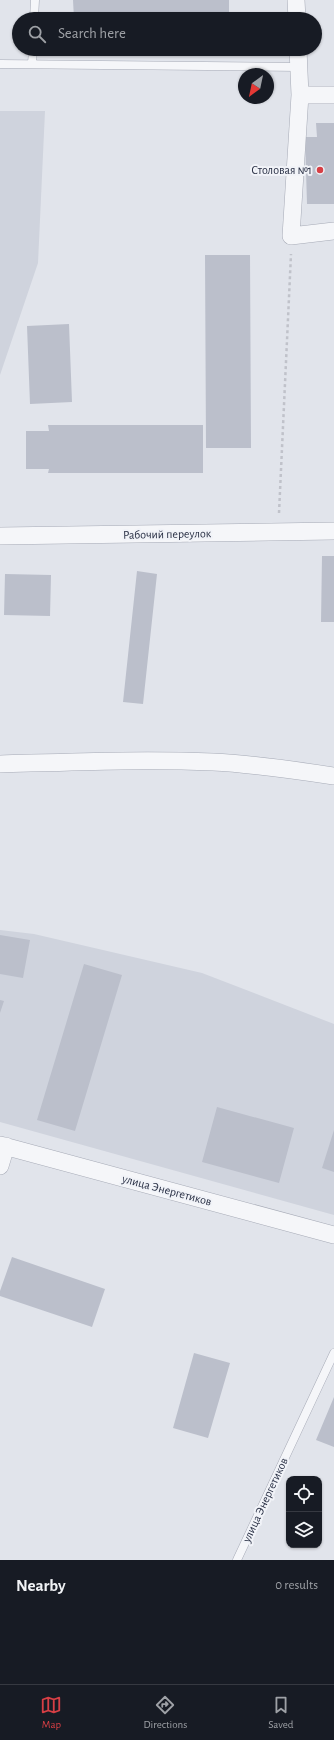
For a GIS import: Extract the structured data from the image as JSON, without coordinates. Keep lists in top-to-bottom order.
{
  "streets": {
    "street": ["Рабочий переулок", "улица Энергетиков"]
  },
  "places": ["Столовая №1"],
  "north": "bottom left",
  "page": {
    "search": "Search here",
    "heading": ["Nearby", "0 results"],
    "nav": ["Map", "Directions", "Saved"]
  }
}
